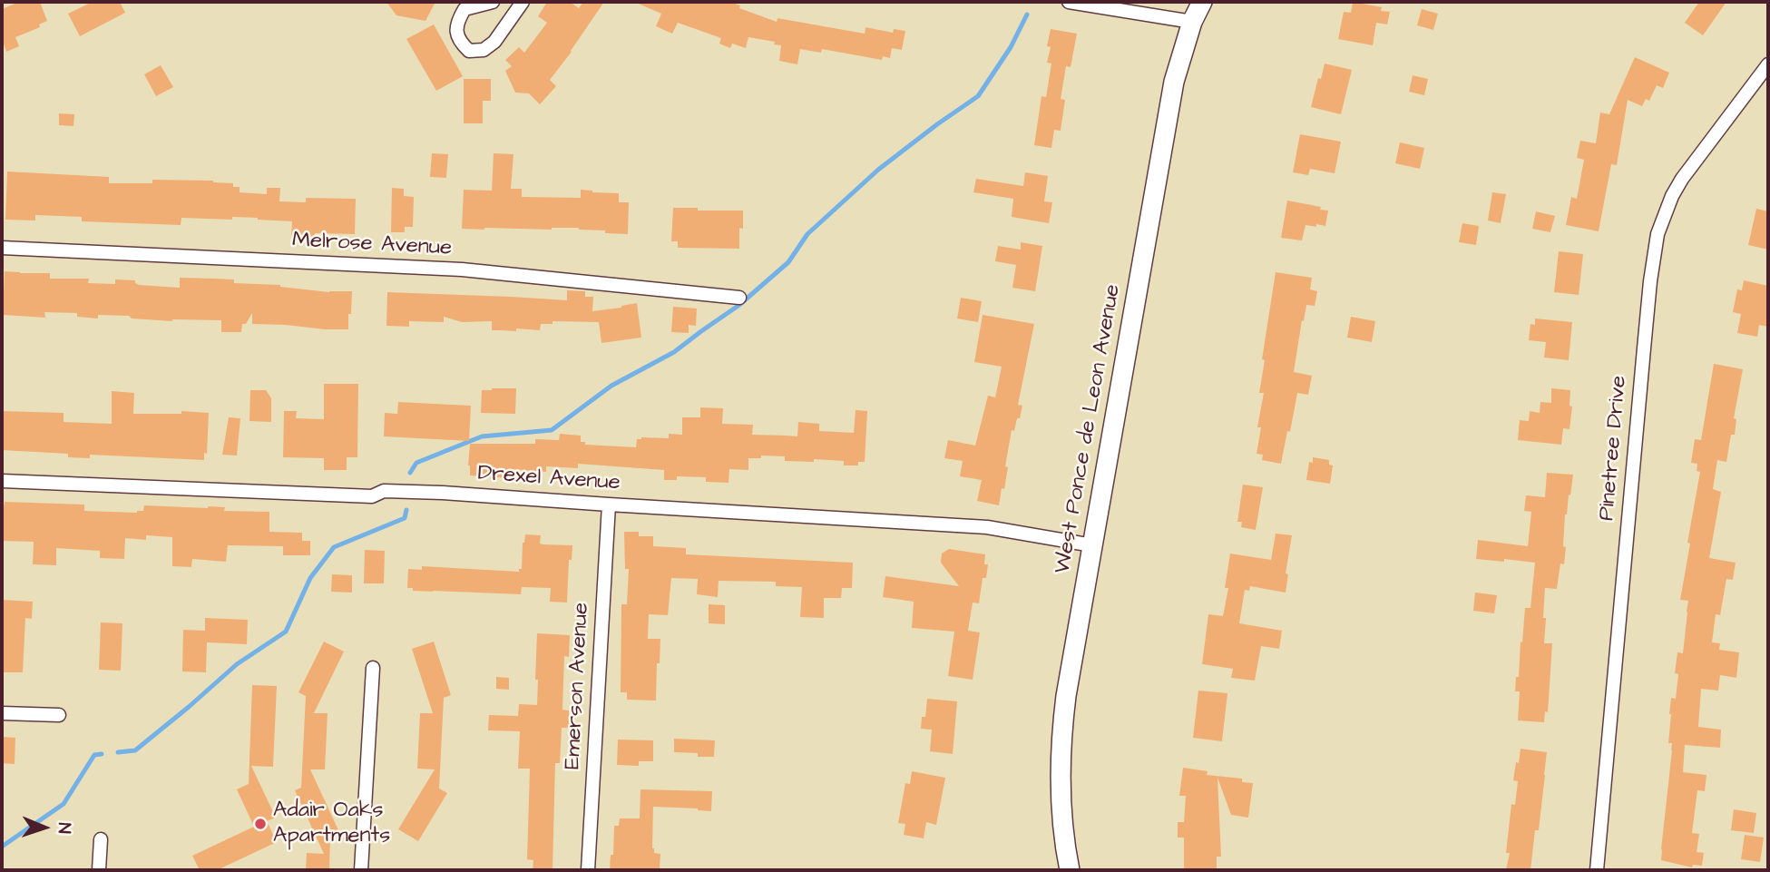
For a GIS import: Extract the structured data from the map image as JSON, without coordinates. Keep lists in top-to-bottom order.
{
  "streets": {
    "main road": ["West Ponce de Leon Avenue"],
    "street": [
      "Melrose Avenue",
      "Pinetree Drive",
      "Drexel Avenue",
      "Emerson Avenue"
    ]
  },
  "crossings": [
    ["West Ponce de Leon Avenue", "Drexel Avenue"],
    ["Drexel Avenue", "Emerson Avenue"]
  ],
  "places": ["Adair Oaks Apartments"],
  "north": "right"
}
